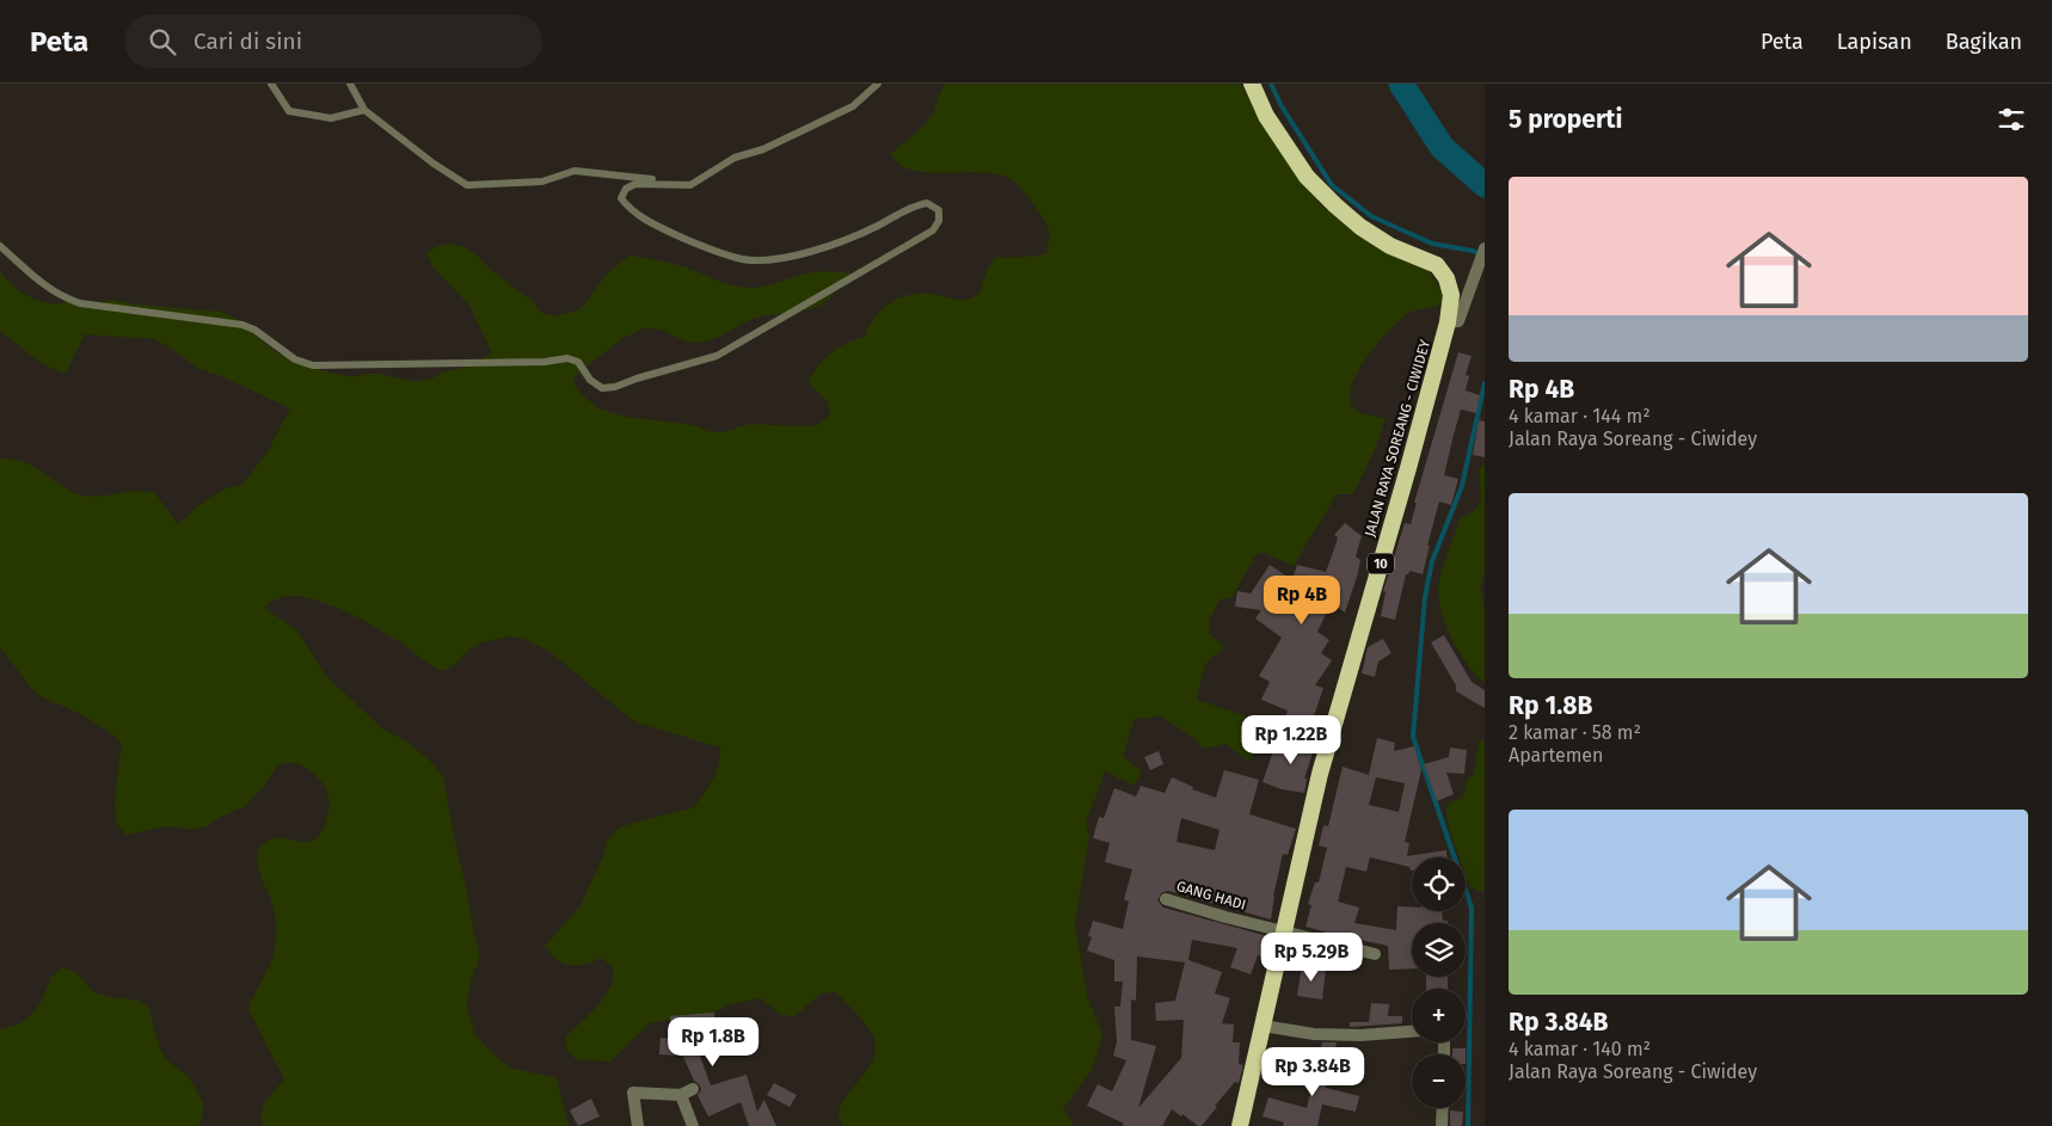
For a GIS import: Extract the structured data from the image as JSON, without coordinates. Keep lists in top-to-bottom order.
{
  "streets": {
    "highway": ["JALAN RAYA SOREANG - CIWIDEY", "10"],
    "street": ["GANG HADI"]
  },
  "crossings": [
    ["JALAN RAYA SOREANG - CIWIDEY", "GANG HADI"]
  ],
  "page": {
    "header": "Peta",
    "search": "Cari di sini",
    "nav": ["Peta", "Lapisan", "Bagikan"],
    "heading": "5 properti",
    "list": [
      {
        "name": "Rp 4B",
        "note": "4 kamar · 144 m² · Jalan Raya Soreang - Ciwidey"
      },
      {
        "name": "Rp 1.8B",
        "note": "2 kamar · 58 m² · Apartemen"
      },
      {
        "name": "Rp 3.84B",
        "note": "4 kamar · 140 m² · Jalan Raya Soreang - Ciwidey"
      }
    ],
    "price": [
      "Rp 4B",
      "Rp 1.22B",
      "Rp 5.29B",
      "Rp 1.8B",
      "Rp 3.84B"
    ],
    "map_buttons": ["+", "−"]
  }
}
